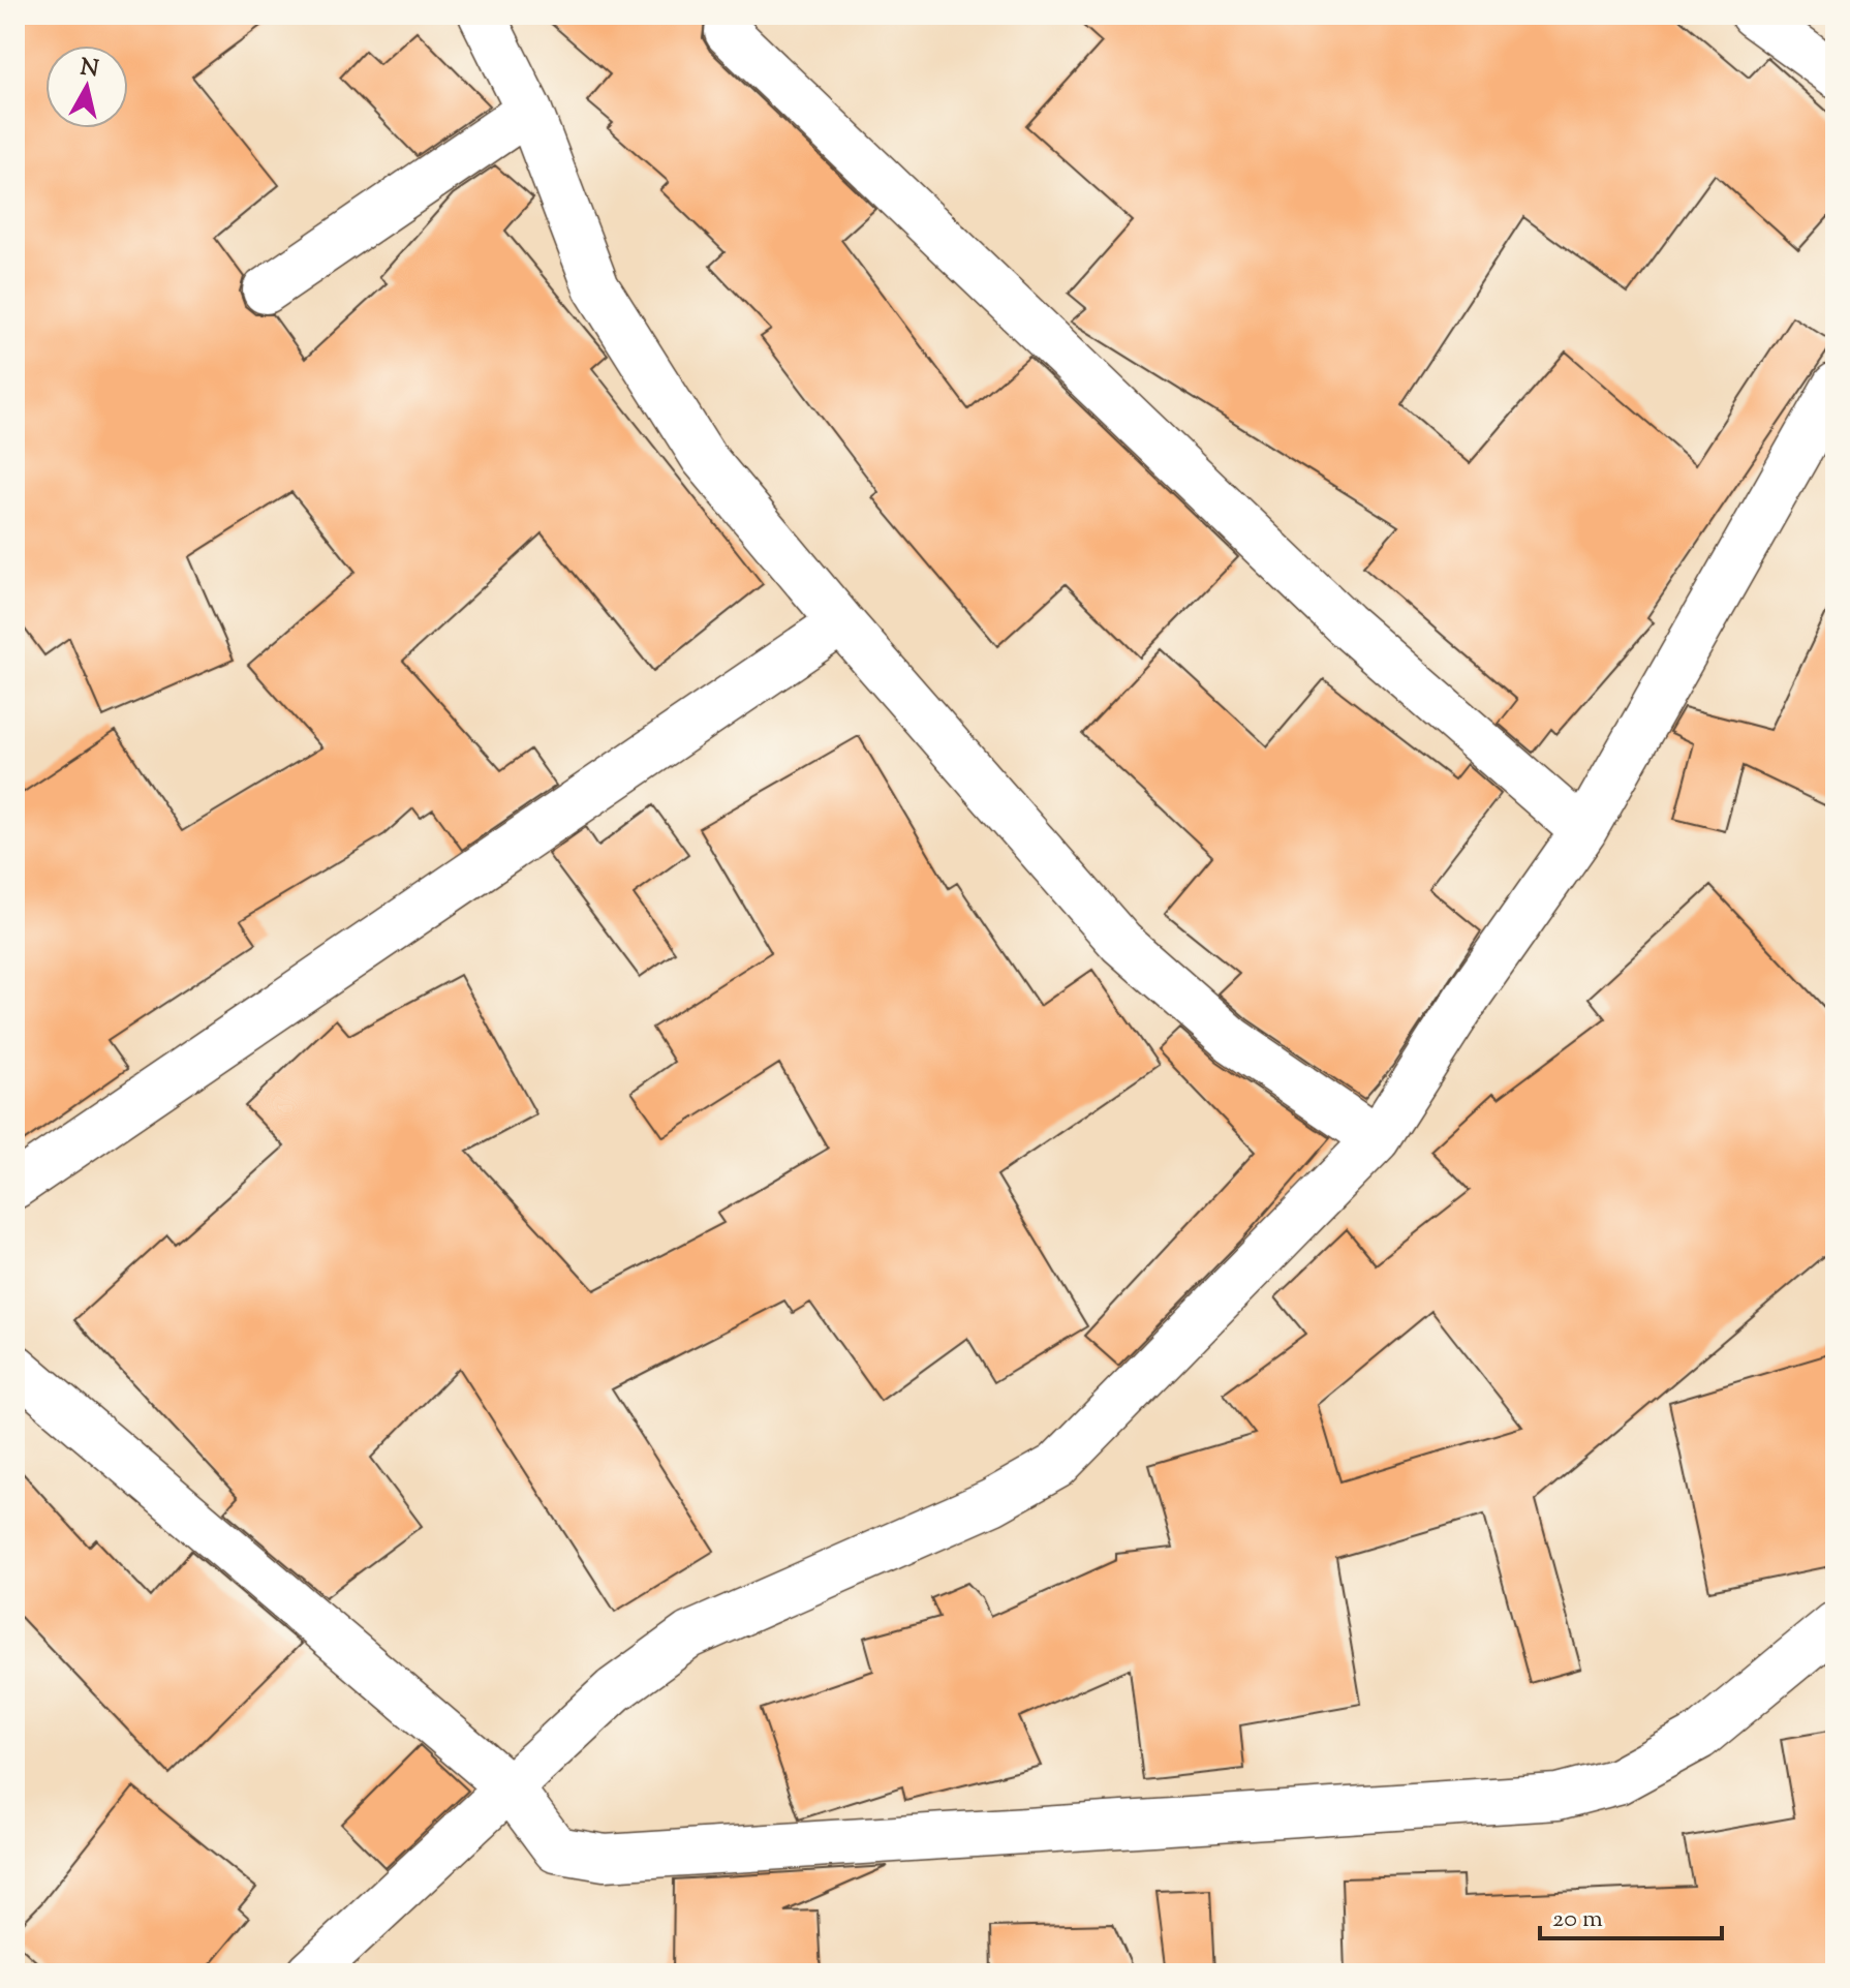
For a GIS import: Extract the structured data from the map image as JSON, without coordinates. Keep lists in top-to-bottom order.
{
  "scale_bar": "20 m",
  "north": "top"
}
